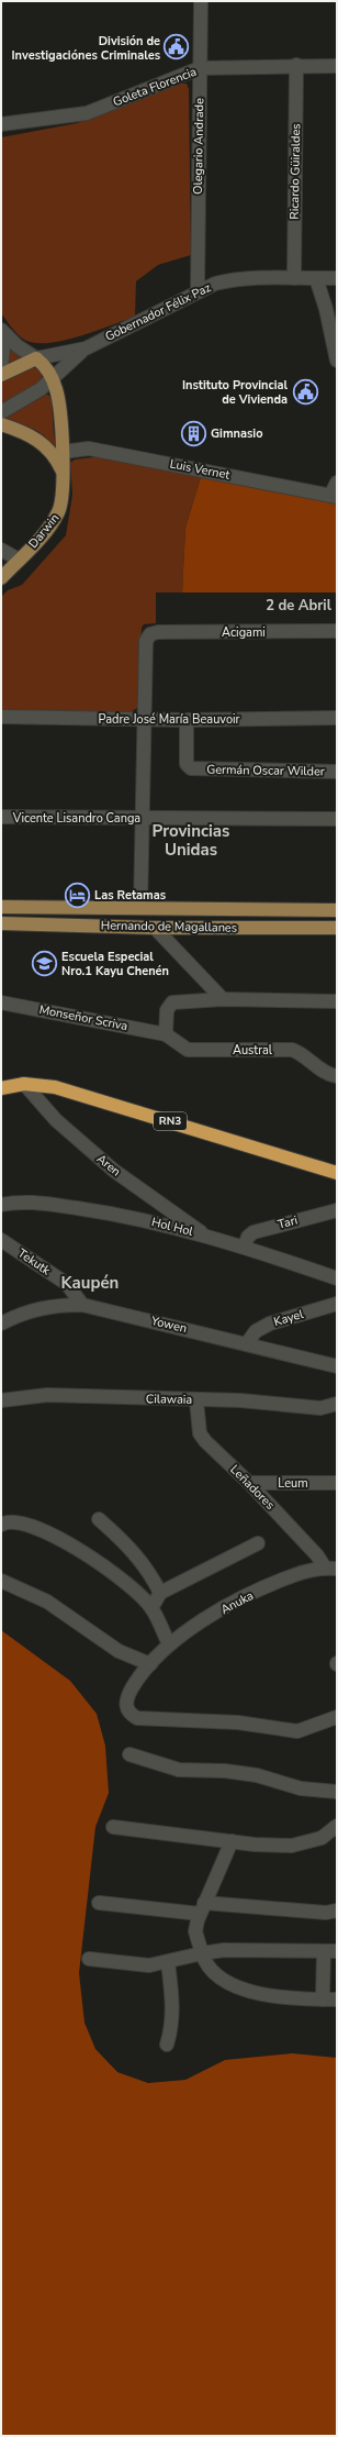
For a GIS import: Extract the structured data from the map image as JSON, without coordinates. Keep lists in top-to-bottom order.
{
  "streets": {
    "highway": ["RN3"],
    "main road": ["Gobernador Félix Paz", "Darwin", "Hernando de Magallanes"],
    "street": [
      "Goleta Florencia",
      "Olegario Andrade",
      "Ricardo Güiraldes",
      "Luis Vernet",
      "Acigami",
      "Padre José María Beauvoir",
      "Germán Oscar Wilder",
      "Vicente Lisandro Canga",
      "Monseñor Scriva",
      "Austral",
      "Aren",
      "Tari",
      "Hol Hol",
      "Tekutk",
      "Kayel",
      "Yowen",
      "Cilawaia",
      "Leum",
      "Leñadores",
      "Anuka"
    ]
  },
  "crossings": [
    ["Goleta Florencia", "Olegario Andrade"],
    ["Goleta Florencia", "Ricardo Güiraldes"],
    ["Olegario Andrade", "Gobernador Félix Paz"],
    ["Ricardo Güiraldes", "Gobernador Félix Paz"],
    ["Gobernador Félix Paz", "Darwin"],
    ["Luis Vernet", "Darwin"],
    ["Acigami", "Padre José María Beauvoir"],
    ["Padre José María Beauvoir", "Germán Oscar Wilder"],
    ["Monseñor Scriva", "Austral"],
    ["RN3", "Aren"],
    ["Aren", "Hol Hol"],
    ["Tari", "Hol Hol"],
    ["Tekutk", "Yowen"],
    ["Kayel", "Yowen"],
    ["Cilawaia", "Leñadores"],
    ["Leum", "Leñadores"],
    ["Leñadores", "Anuka"]
  ],
  "districts": ["2 de Abril", "Provincias Unidas", "Kaupén"],
  "places": {
    "public building": ["División de Investigaciónes Criminales", "Instituto Provincial de Vivienda"],
    "building": ["Gimnasio"],
    "hotel": ["Las Retamas"],
    "school or university": ["Escuela Especial Nro.1 Kayu Chenén"]
  }
}
